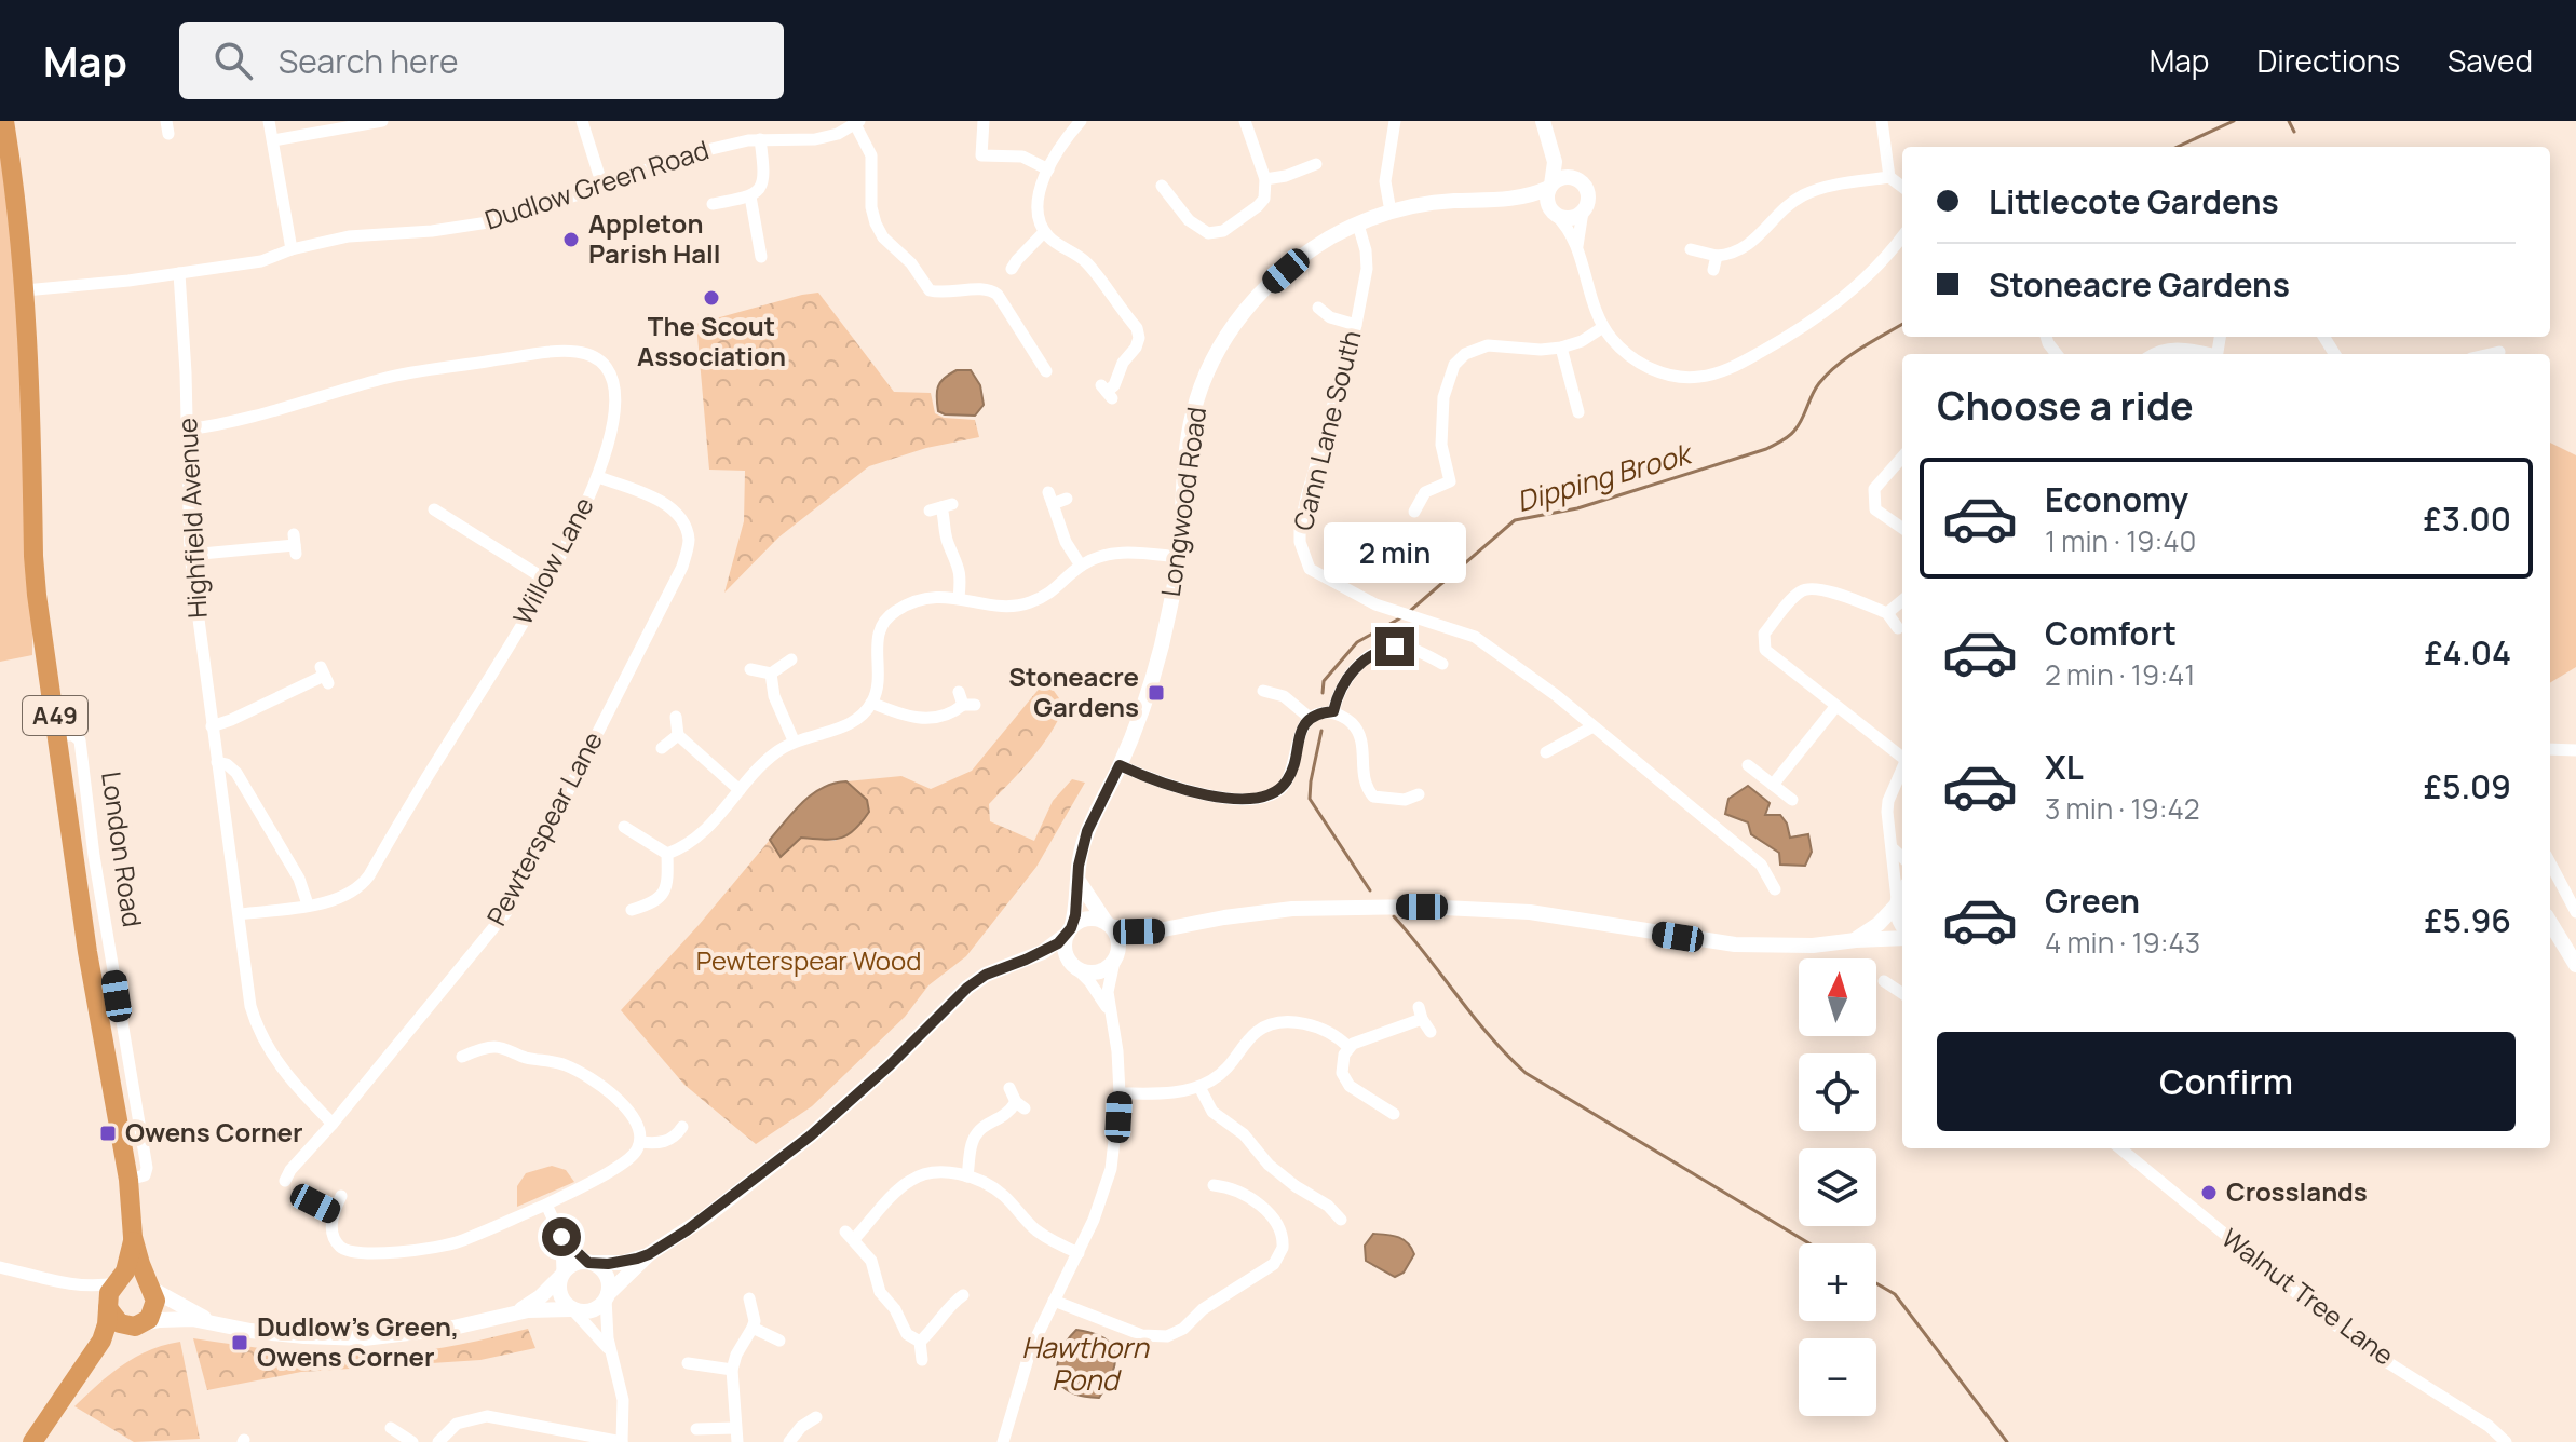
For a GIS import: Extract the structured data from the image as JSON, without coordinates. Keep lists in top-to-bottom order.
{
  "streets": {
    "highway": ["A49", "London Road"],
    "street": [
      "Dudlow Green Road",
      "Cann Lane South",
      "Longwood Road",
      "Highfield Avenue",
      "Willow Lane",
      "Pewterspear Lane",
      "Walnut Tree Lane"
    ]
  },
  "crossings": [
    ["Dudlow Green Road", "Highfield Avenue"],
    ["Dudlow Green Road", "London Road"],
    ["Cann Lane South", "Longwood Road"],
    ["Highfield Avenue", "Willow Lane"],
    ["Highfield Avenue", "Pewterspear Lane"],
    ["Willow Lane", "Pewterspear Lane"],
    ["A49", "London Road"]
  ],
  "water": ["Dipping Brook", "Hawthorn Pond"],
  "parks": ["Pewterspear Wood"],
  "places": {
    "other": ["Appleton Parish Hall", "The Scout Association", "Crosslands"],
    "transit": ["Stoneacre Gardens", "Owens Corner", "Dudlow's Green, Owens Corner"]
  },
  "north": "top",
  "page": {
    "header": "Map",
    "search": "Search here",
    "nav": ["Map", "Directions", "Saved"],
    "banner": ["Littlecote Gardens", "Stoneacre Gardens"],
    "heading": "Choose a ride",
    "list": [
      {
        "name": "Economy",
        "note": "1 min · 19:40",
        "value": "£3.00"
      },
      {
        "name": "Comfort",
        "note": "2 min · 19:41",
        "value": "£4.04"
      },
      {
        "name": "XL",
        "note": "3 min · 19:42",
        "value": "£5.09"
      },
      {
        "name": "Green",
        "note": "4 min · 19:43",
        "value": "£5.96"
      }
    ],
    "bubble": "2 min",
    "map_buttons": ["+", "−"],
    "buttons": "Confirm"
  }
}
